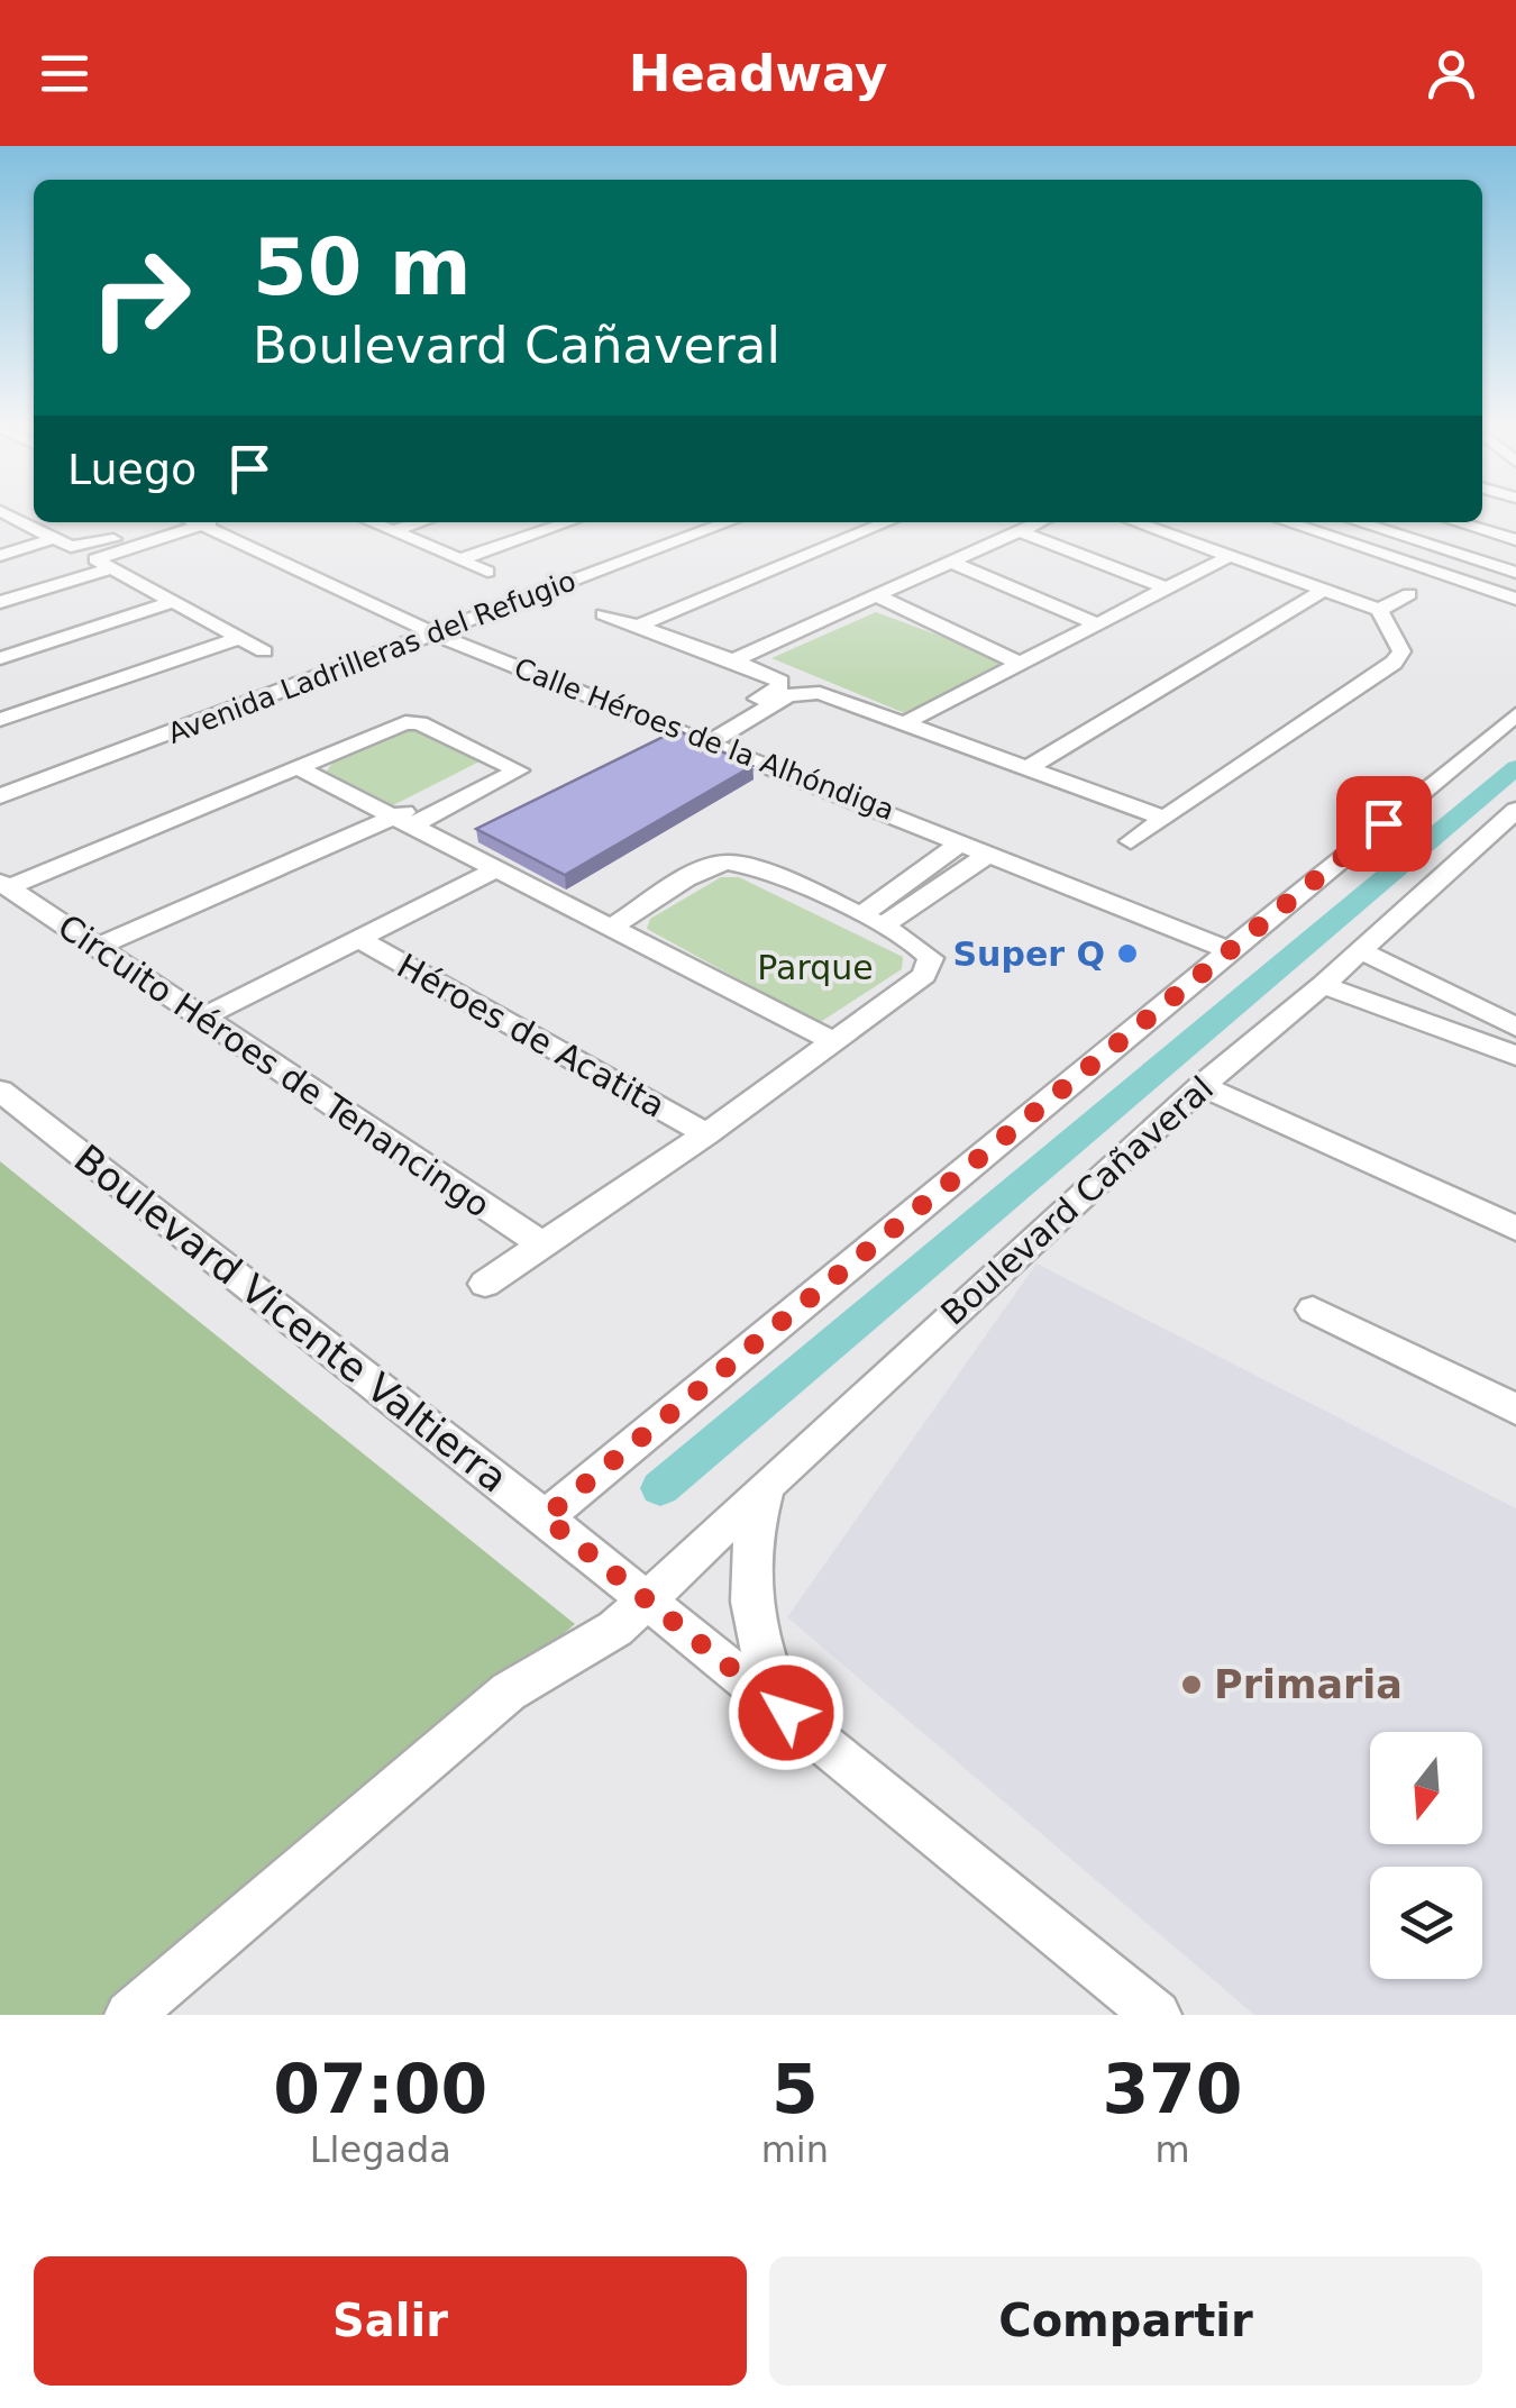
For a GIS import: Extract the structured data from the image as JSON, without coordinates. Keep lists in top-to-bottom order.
{
  "streets": {
    "street": [
      "Avenida Ladrilleras del Refugio",
      "Calle Héroes de la Alhóndiga",
      "Héroes de Acatita",
      "Circuito Héroes de Tenancingo",
      "Boulevard Cañaveral",
      "Boulevard Vicente Valtierra"
    ]
  },
  "crossings": [
    ["Avenida Ladrilleras del Refugio", "Calle Héroes de la Alhóndiga"],
    ["Boulevard Cañaveral", "Boulevard Vicente Valtierra"]
  ],
  "parks": ["Parque"],
  "places": ["Super Q", "Primaria"],
  "north": "bottom",
  "page": {
    "header": "Headway",
    "turn": ["50 m", "Boulevard Cañaveral"],
    "then": "Luego",
    "eta": [
      "07:00",
      "Llegada",
      "5",
      "min",
      "370",
      "m"
    ],
    "buttons": ["Salir", "Compartir"]
  }
}
